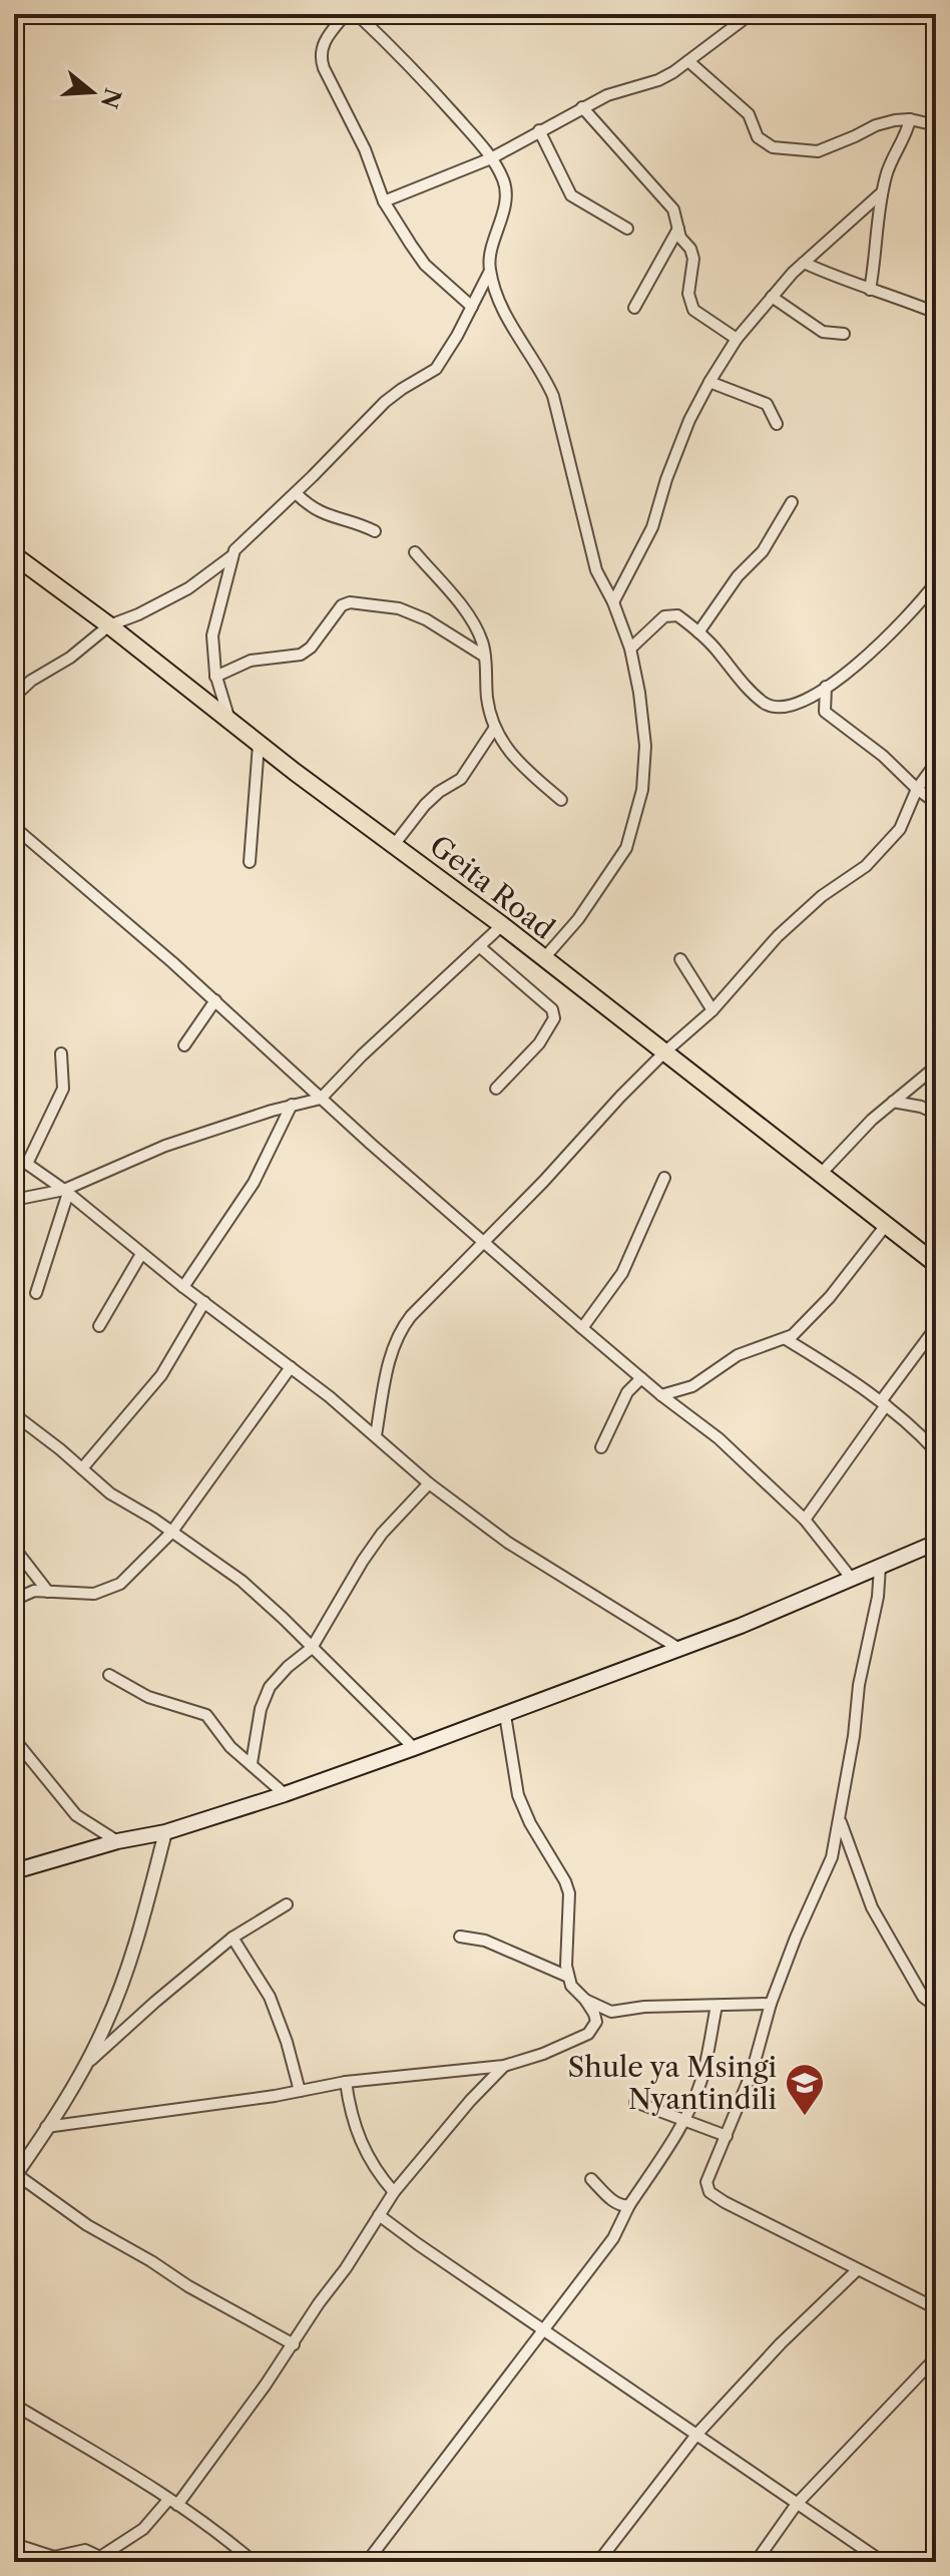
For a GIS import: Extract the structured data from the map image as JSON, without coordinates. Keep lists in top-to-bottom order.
{
  "streets": {
    "highway": ["Geita Road"]
  },
  "places": {
    "school or university": ["Shule ya Msingi Nyantindili"]
  },
  "north": "right"
}
